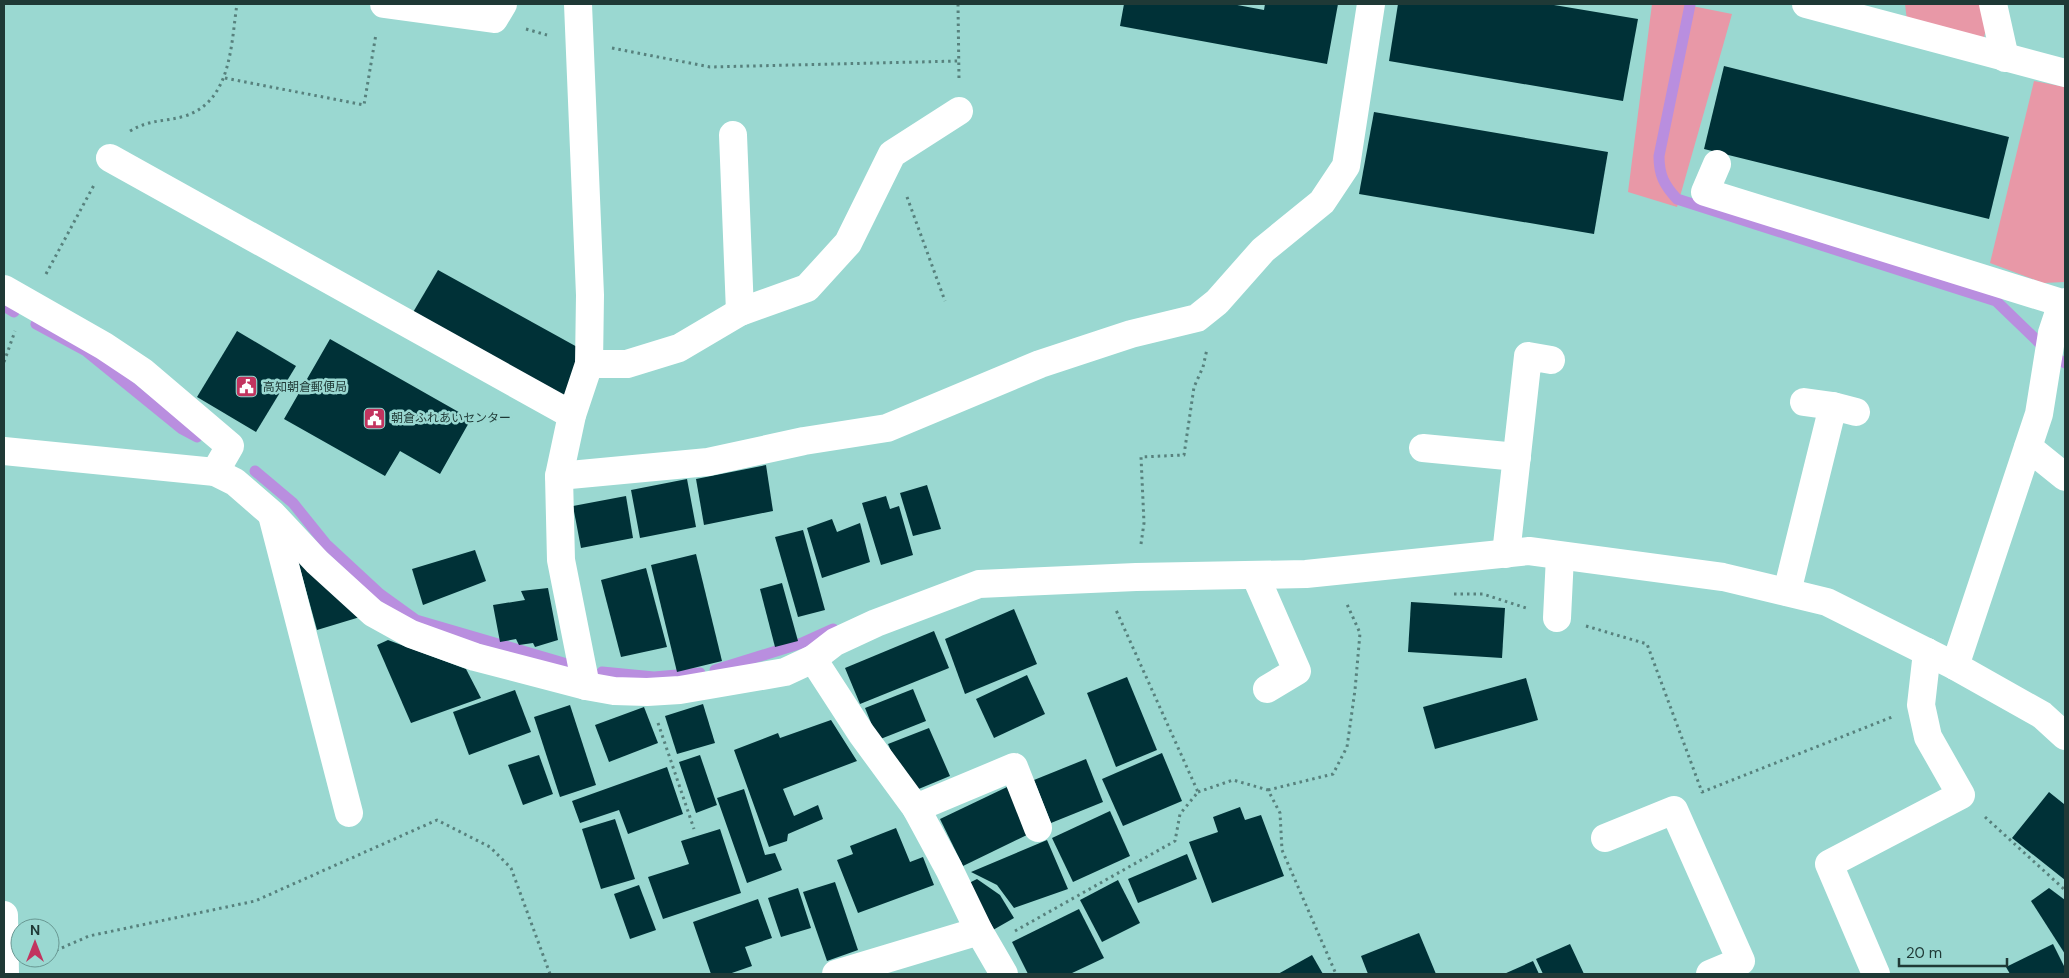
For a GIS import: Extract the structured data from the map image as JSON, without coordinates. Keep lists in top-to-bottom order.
{
  "places": {
    "public building": ["高知朝倉郵便局", "朝倉ふれあいセンター"]
  },
  "scale_bar": "20 m",
  "north": "top"
}
